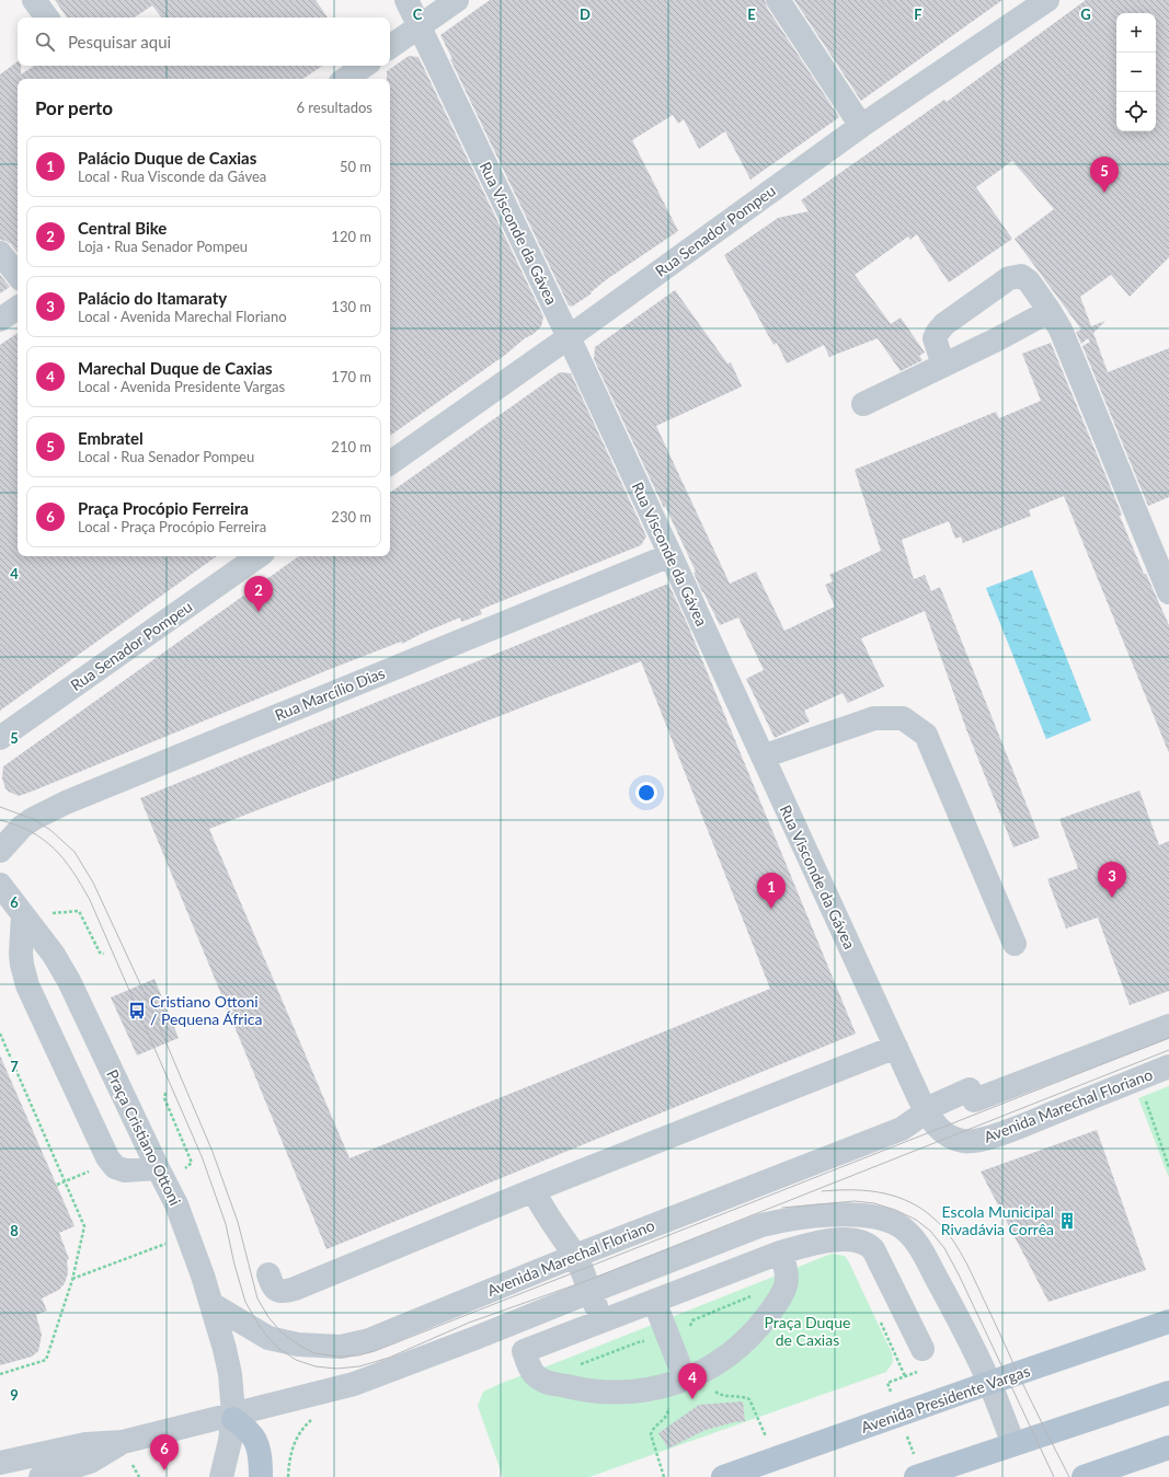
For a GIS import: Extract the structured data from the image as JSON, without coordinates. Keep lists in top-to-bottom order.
{
  "streets": {
    "main road": ["Avenida Presidente Vargas"],
    "street": [
      "Rua Senador Pompeu",
      "Rua Visconde da Gávea",
      "Rua Marcílio Dias",
      "Avenida Marechal Floriano",
      "Praça Cristiano Ottoni"
    ]
  },
  "crossings": [
    ["Rua Senador Pompeu", "Rua Visconde da Gávea"],
    ["Rua Visconde da Gávea", "Rua Marcílio Dias"],
    ["Rua Visconde da Gávea", "Avenida Marechal Floriano"],
    ["Avenida Marechal Floriano", "Praça Cristiano Ottoni"]
  ],
  "parks": ["Praça Duque de Caxias"],
  "places": {
    "bus stop": ["Cristiano Ottoni / Pequena África"],
    "building": ["Escola Municipal Rivadávia Corrêa"]
  },
  "page": {
    "map_buttons": ["+", "−"],
    "search": "Pesquisar aqui",
    "heading": ["Por perto", "6 resultados"],
    "list": [
      {
        "mark": "1",
        "name": "Palácio Duque de Caxias",
        "note": "Local · Rua Visconde da Gávea",
        "value": "50 m"
      },
      {
        "mark": "2",
        "name": "Central Bike",
        "note": "Loja · Rua Senador Pompeu",
        "value": "120 m"
      },
      {
        "mark": "3",
        "name": "Palácio do Itamaraty",
        "note": "Local · Avenida Marechal Floriano",
        "value": "130 m"
      },
      {
        "mark": "4",
        "name": "Marechal Duque de Caxias",
        "note": "Local · Avenida Presidente Vargas",
        "value": "170 m"
      },
      {
        "mark": "5",
        "name": "Embratel",
        "note": "Local · Rua Senador Pompeu",
        "value": "210 m"
      },
      {
        "mark": "6",
        "name": "Praça Procópio Ferreira",
        "note": "Local · Praça Procópio Ferreira",
        "value": "230 m"
      }
    ],
    "pins": [
      "5",
      "2",
      "3",
      "1",
      "4",
      "6"
    ]
  },
  "grid": {
    "columns": [
      "C",
      "D",
      "E",
      "F",
      "G"
    ],
    "rows": [
      "4",
      "5",
      "6",
      "7",
      "8",
      "9"
    ]
  }
}
